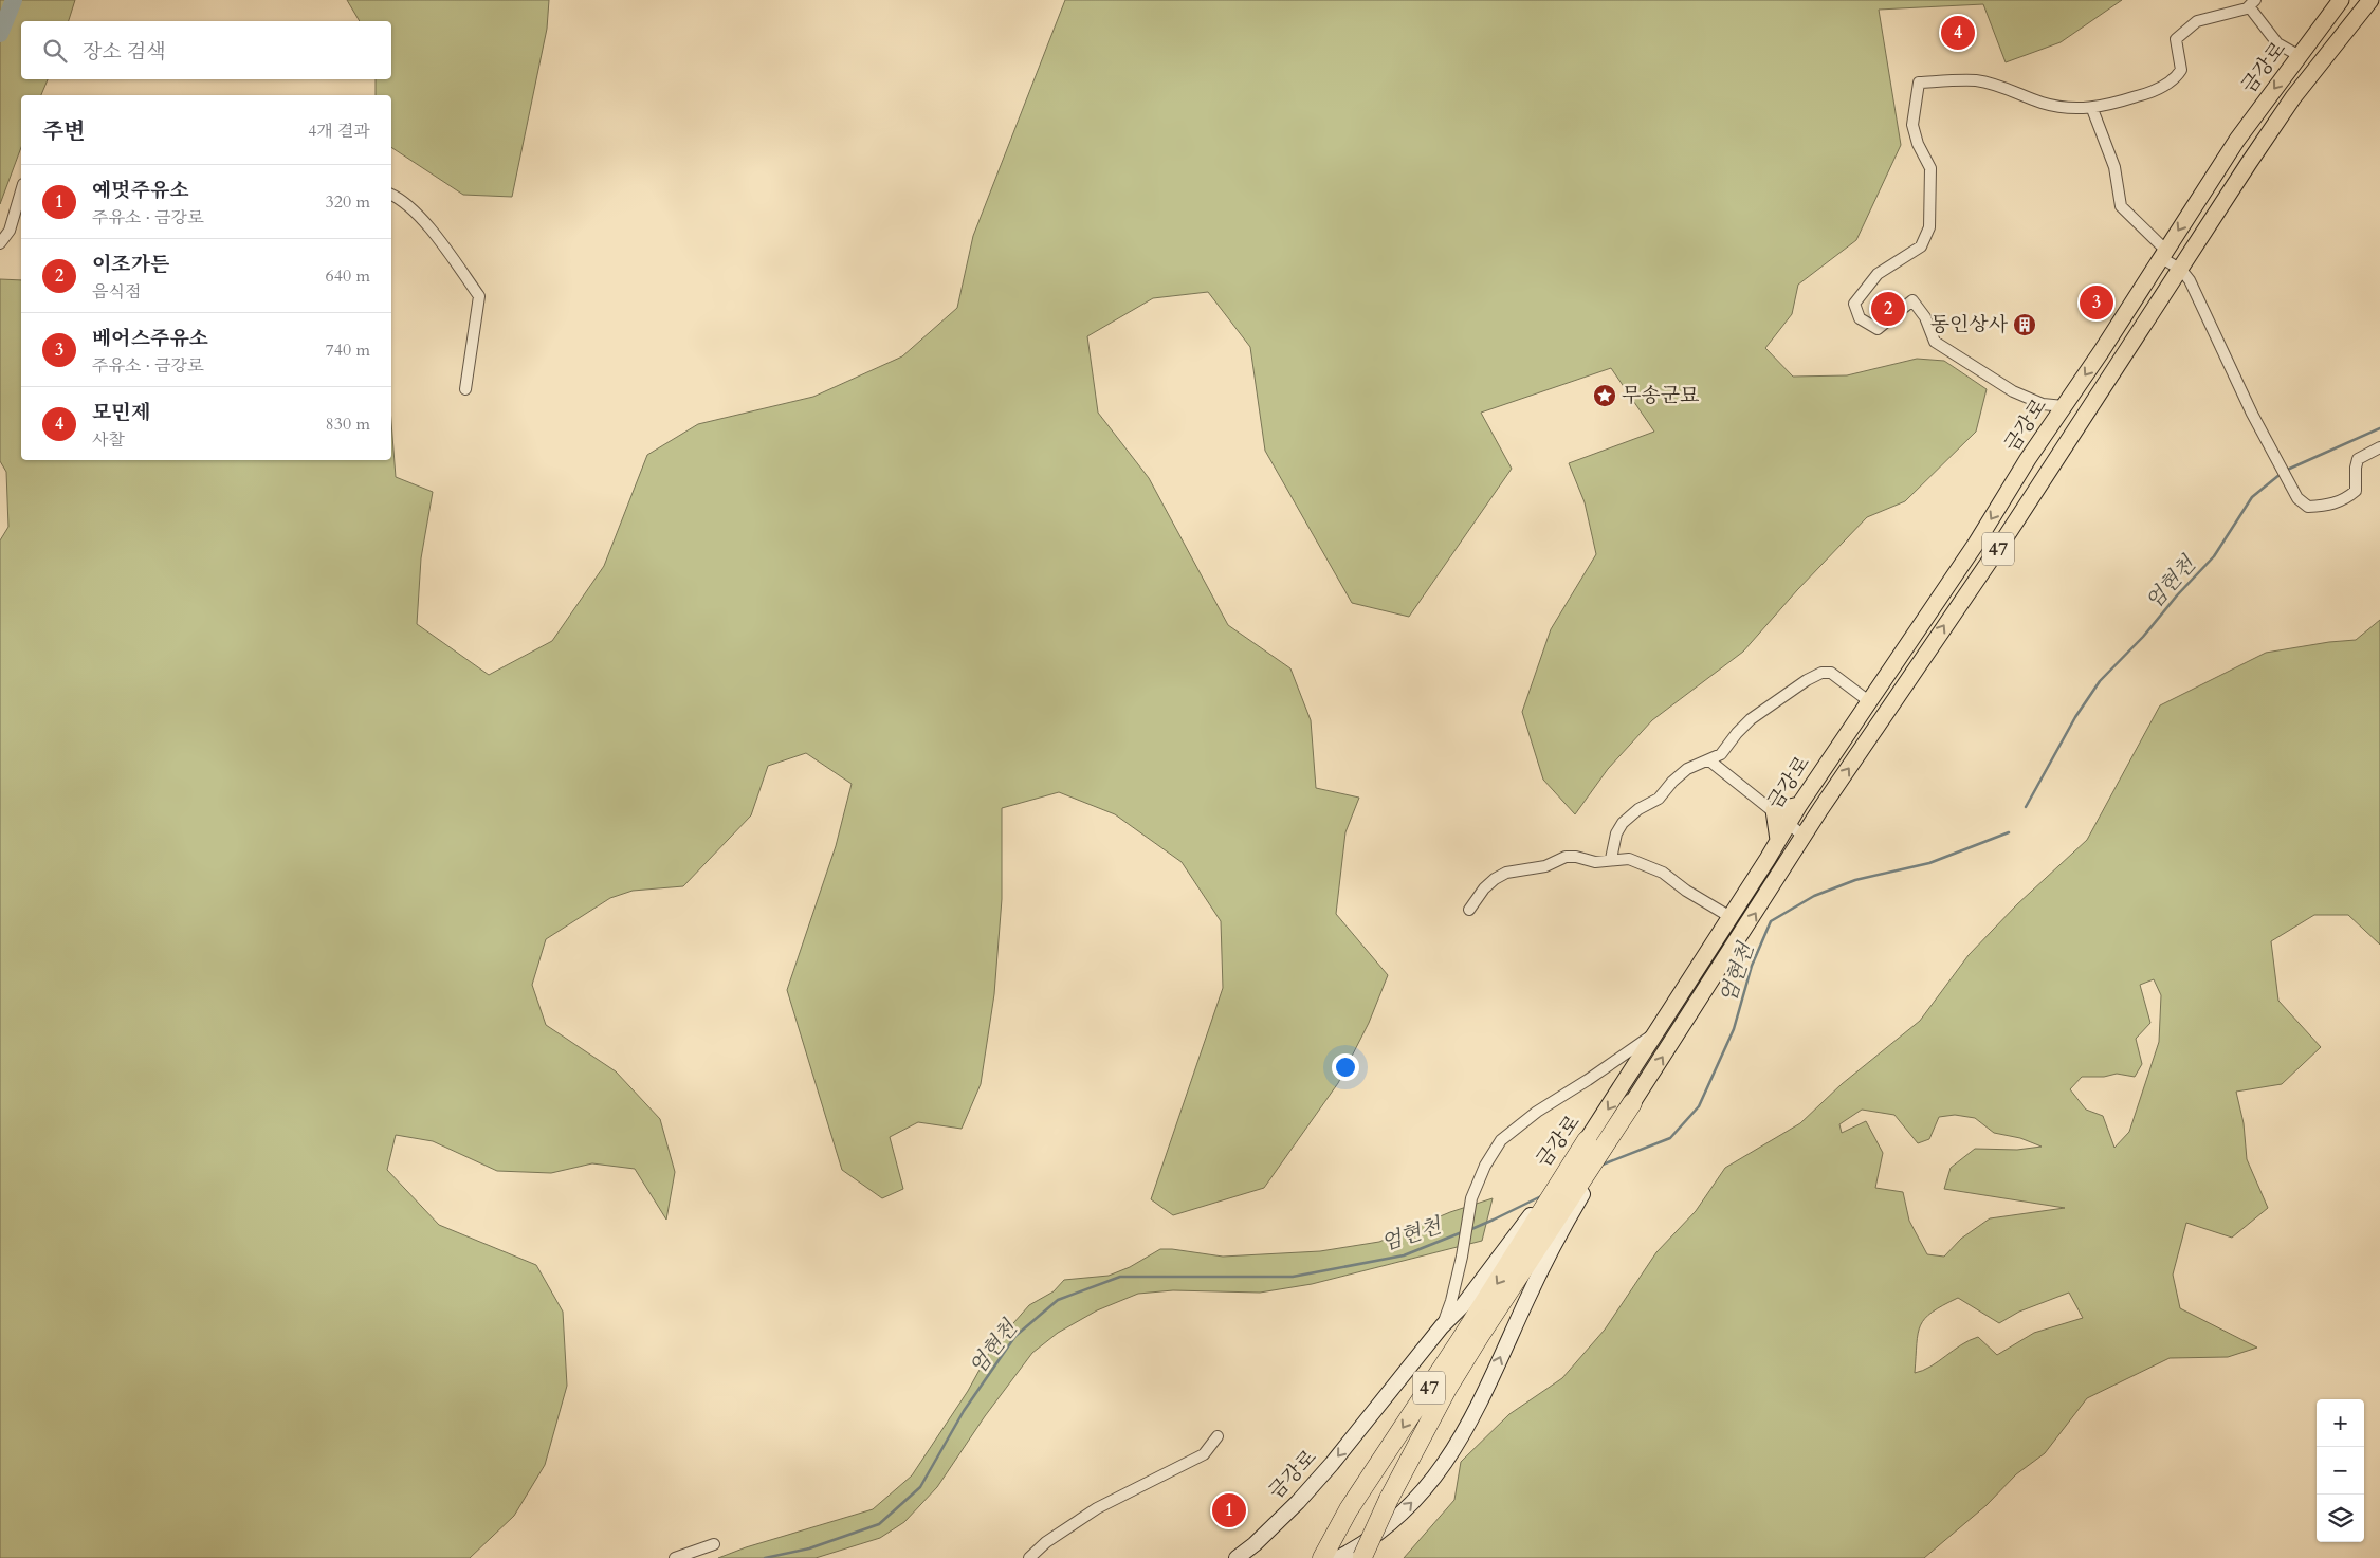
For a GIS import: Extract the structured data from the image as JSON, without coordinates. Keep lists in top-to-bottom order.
{
  "streets": {
    "highway": ["47"],
    "main road": ["금강로"]
  },
  "crossings": [
    ["금강로", "47"]
  ],
  "water": ["엄현천"],
  "places": {
    "building": ["동인상사"],
    "place": ["무송군묘"]
  },
  "page": {
    "pins": [
      "4",
      "3",
      "2",
      "1"
    ],
    "search": "장소 검색",
    "heading": ["주변", "4개 결과"],
    "list": [
      {
        "mark": "1",
        "name": "예멋주유소",
        "note": "주유소 · 금강로",
        "value": "320 m"
      },
      {
        "mark": "2",
        "name": "이조가든",
        "note": "음식점",
        "value": "640 m"
      },
      {
        "mark": "3",
        "name": "베어스주유소",
        "note": "주유소 · 금강로",
        "value": "740 m"
      },
      {
        "mark": "4",
        "name": "모민제",
        "note": "사찰",
        "value": "830 m"
      }
    ],
    "map_buttons": ["+", "−"]
  }
}
